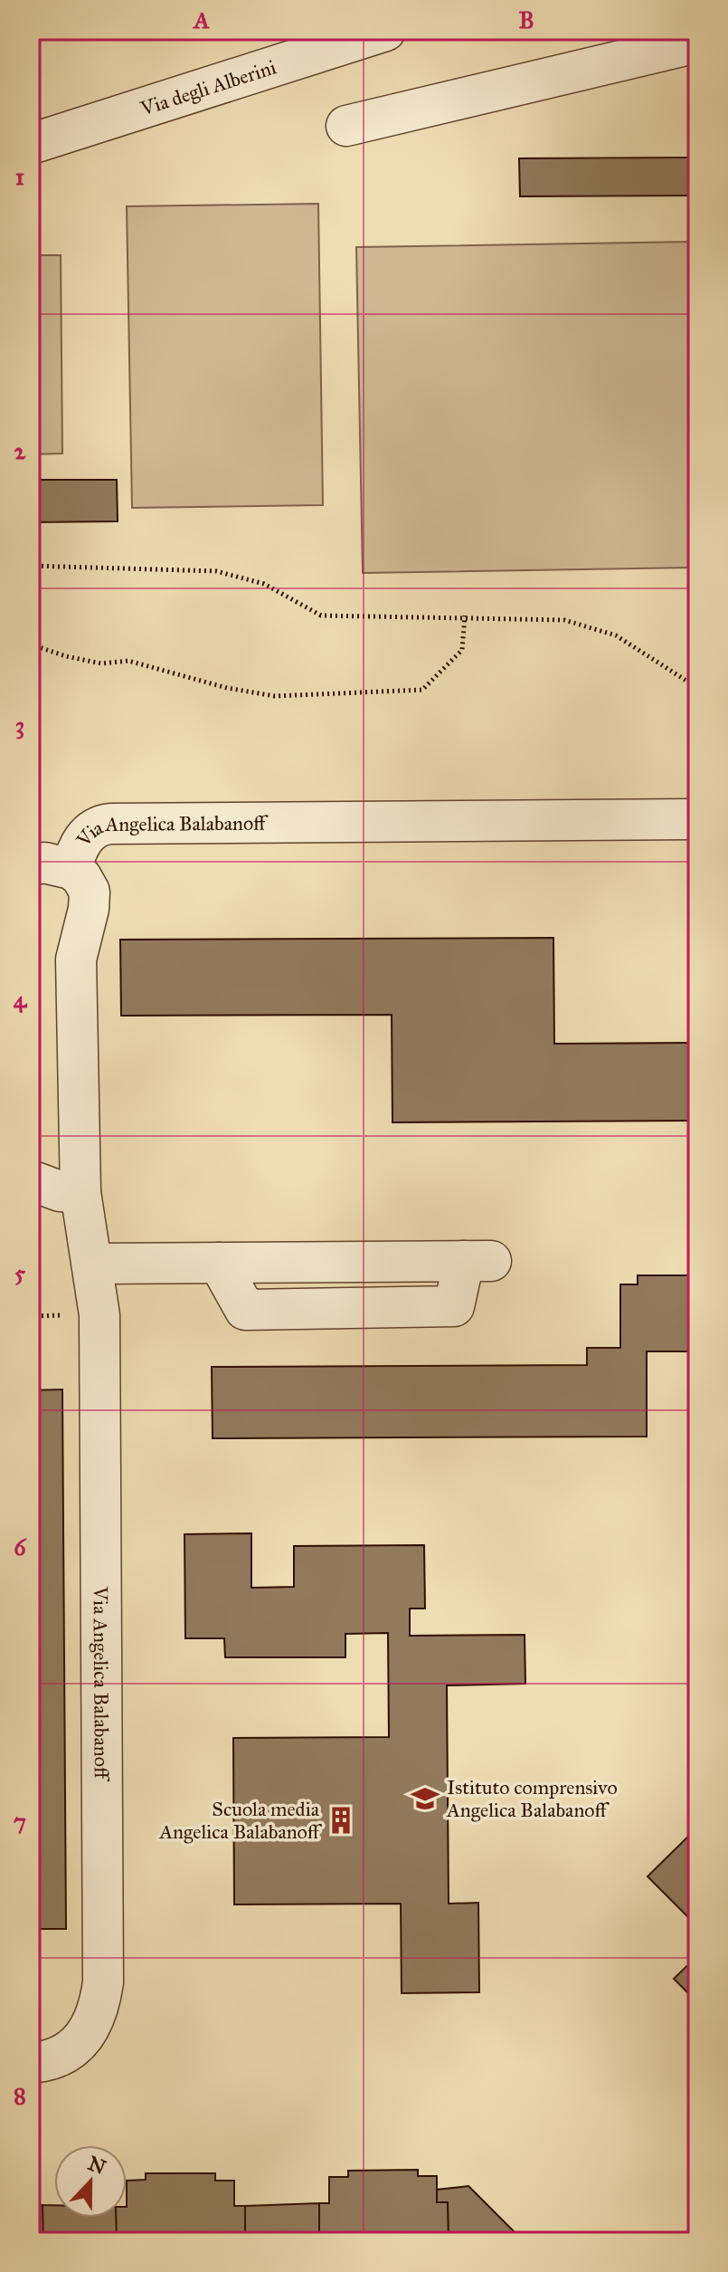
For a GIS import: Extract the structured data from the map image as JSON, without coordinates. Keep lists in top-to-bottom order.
{
  "streets": {
    "street": ["Via degli Alberini", "Via Angelica Balabanoff"]
  },
  "places": {
    "school or university": ["Istituto comprensivo Angelica Balabanoff"],
    "building": ["Scuola media Angelica Balabanoff"]
  },
  "north": "top",
  "grid": {
    "columns": ["A", "B"],
    "rows": [
      "1",
      "2",
      "3",
      "4",
      "5",
      "6",
      "7",
      "8"
    ]
  }
}
